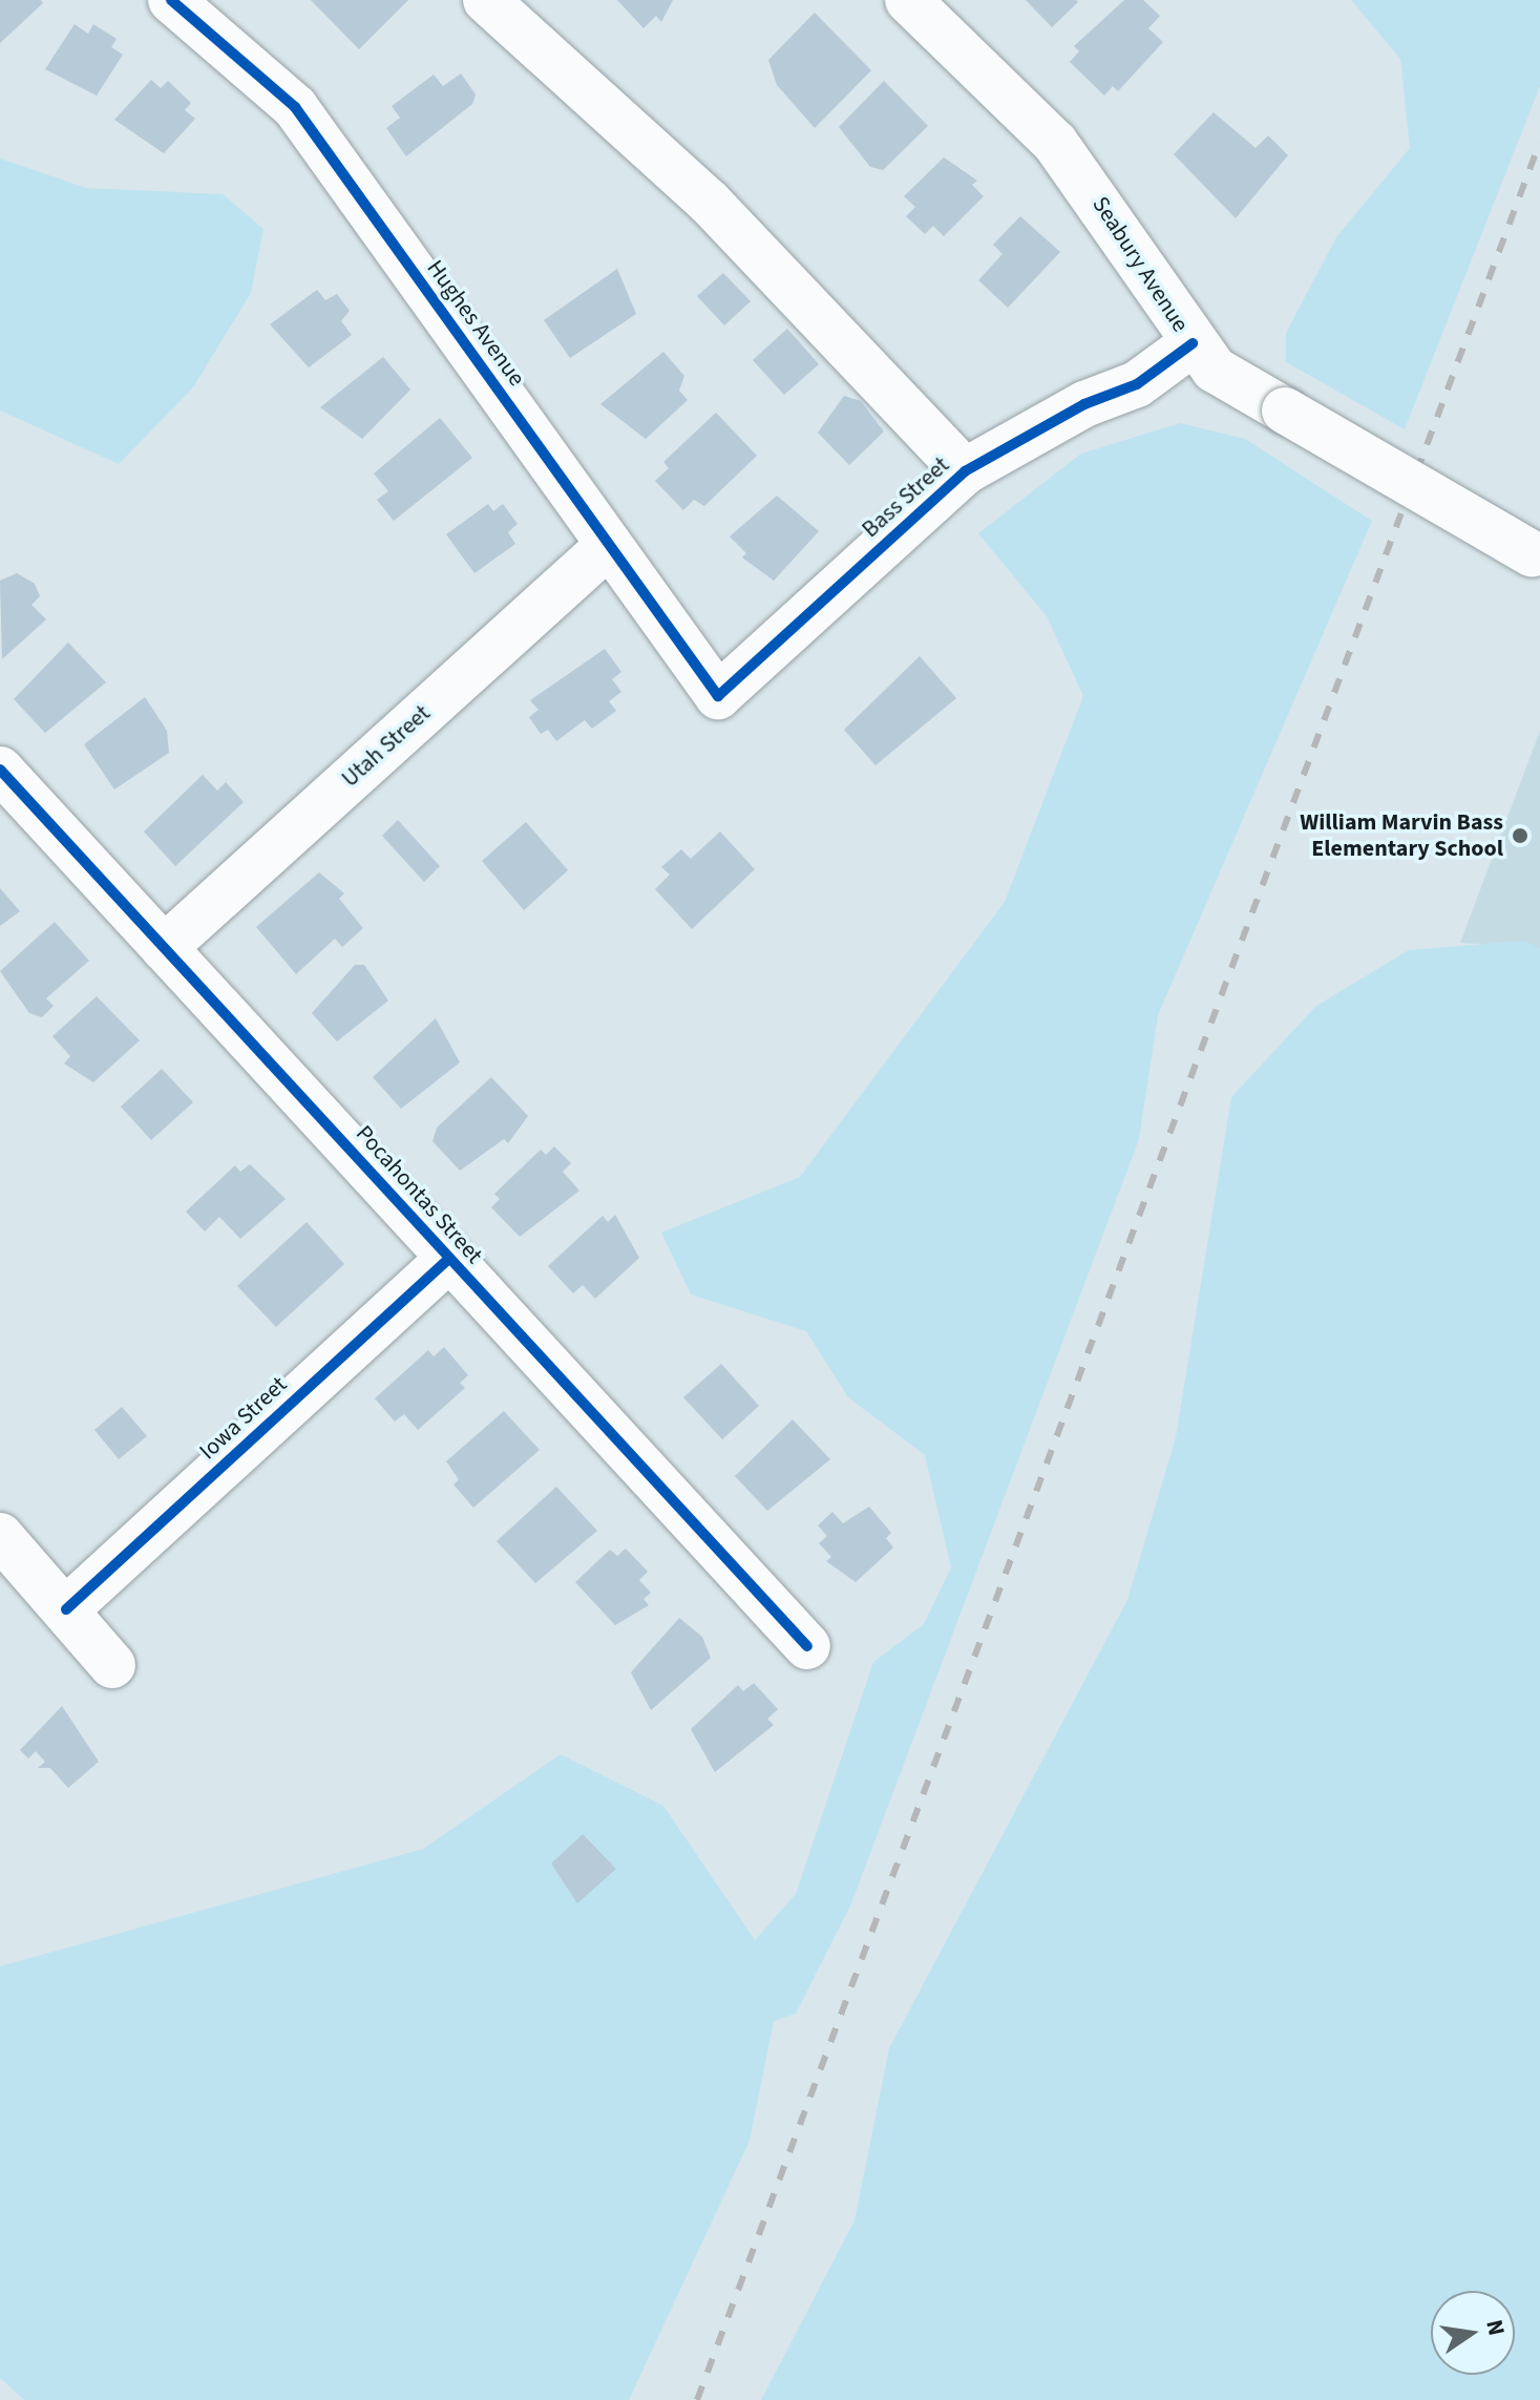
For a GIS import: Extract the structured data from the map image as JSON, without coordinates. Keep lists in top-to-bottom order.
{
  "streets": {
    "street": [
      "Seabury Avenue",
      "Hughes Avenue",
      "Bass Street",
      "Utah Street",
      "Pocahontas Street",
      "Iowa Street"
    ]
  },
  "crossings": [
    ["Seabury Avenue", "Bass Street"],
    ["Hughes Avenue", "Bass Street"],
    ["Hughes Avenue", "Utah Street"],
    ["Utah Street", "Pocahontas Street"],
    ["Pocahontas Street", "Iowa Street"]
  ],
  "places": ["William Marvin Bass Elementary School"],
  "north": "right"
}
